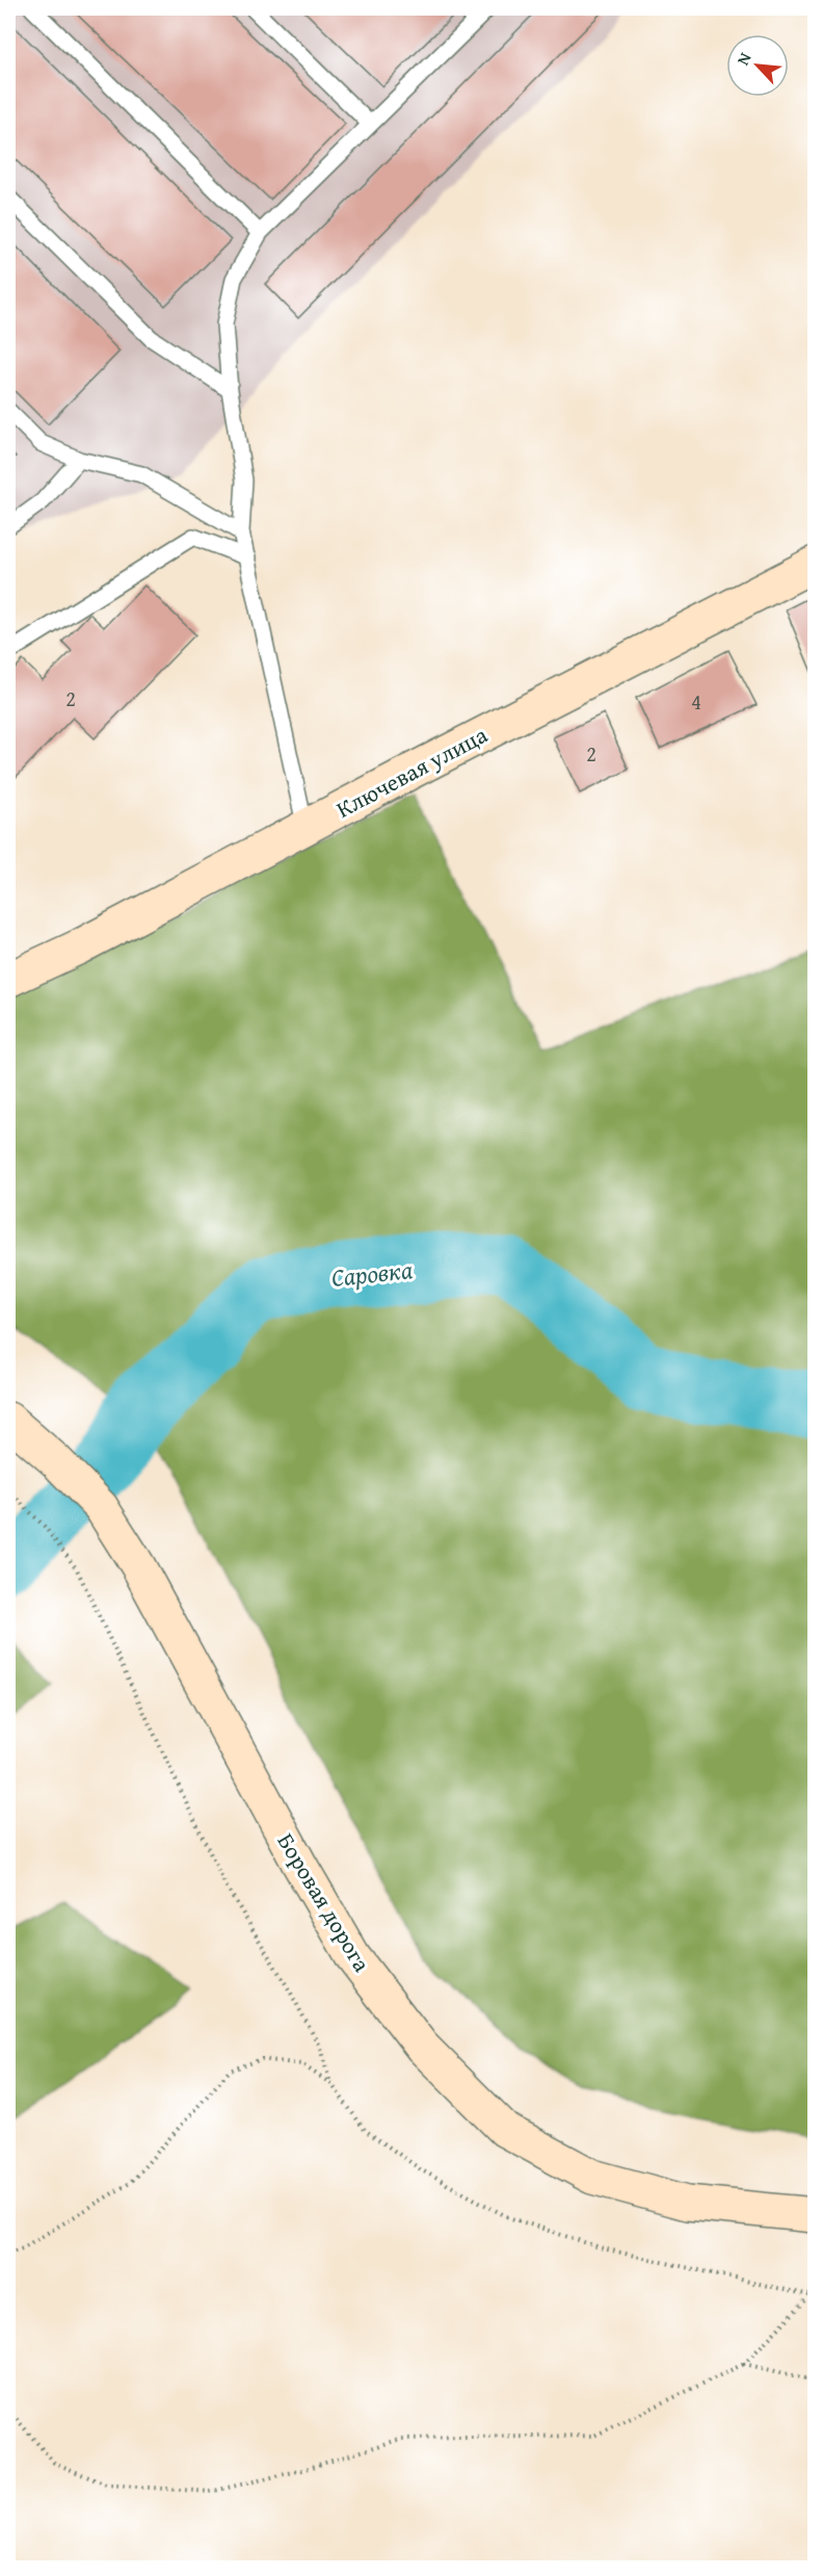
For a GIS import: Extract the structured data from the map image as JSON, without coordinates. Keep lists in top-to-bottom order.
{
  "streets": {
    "street": ["Ключевая улица", "Боровая дорога"]
  },
  "water": ["Саровка"],
  "house_numbers": ["2", "4", "2"],
  "north": "top left"
}
